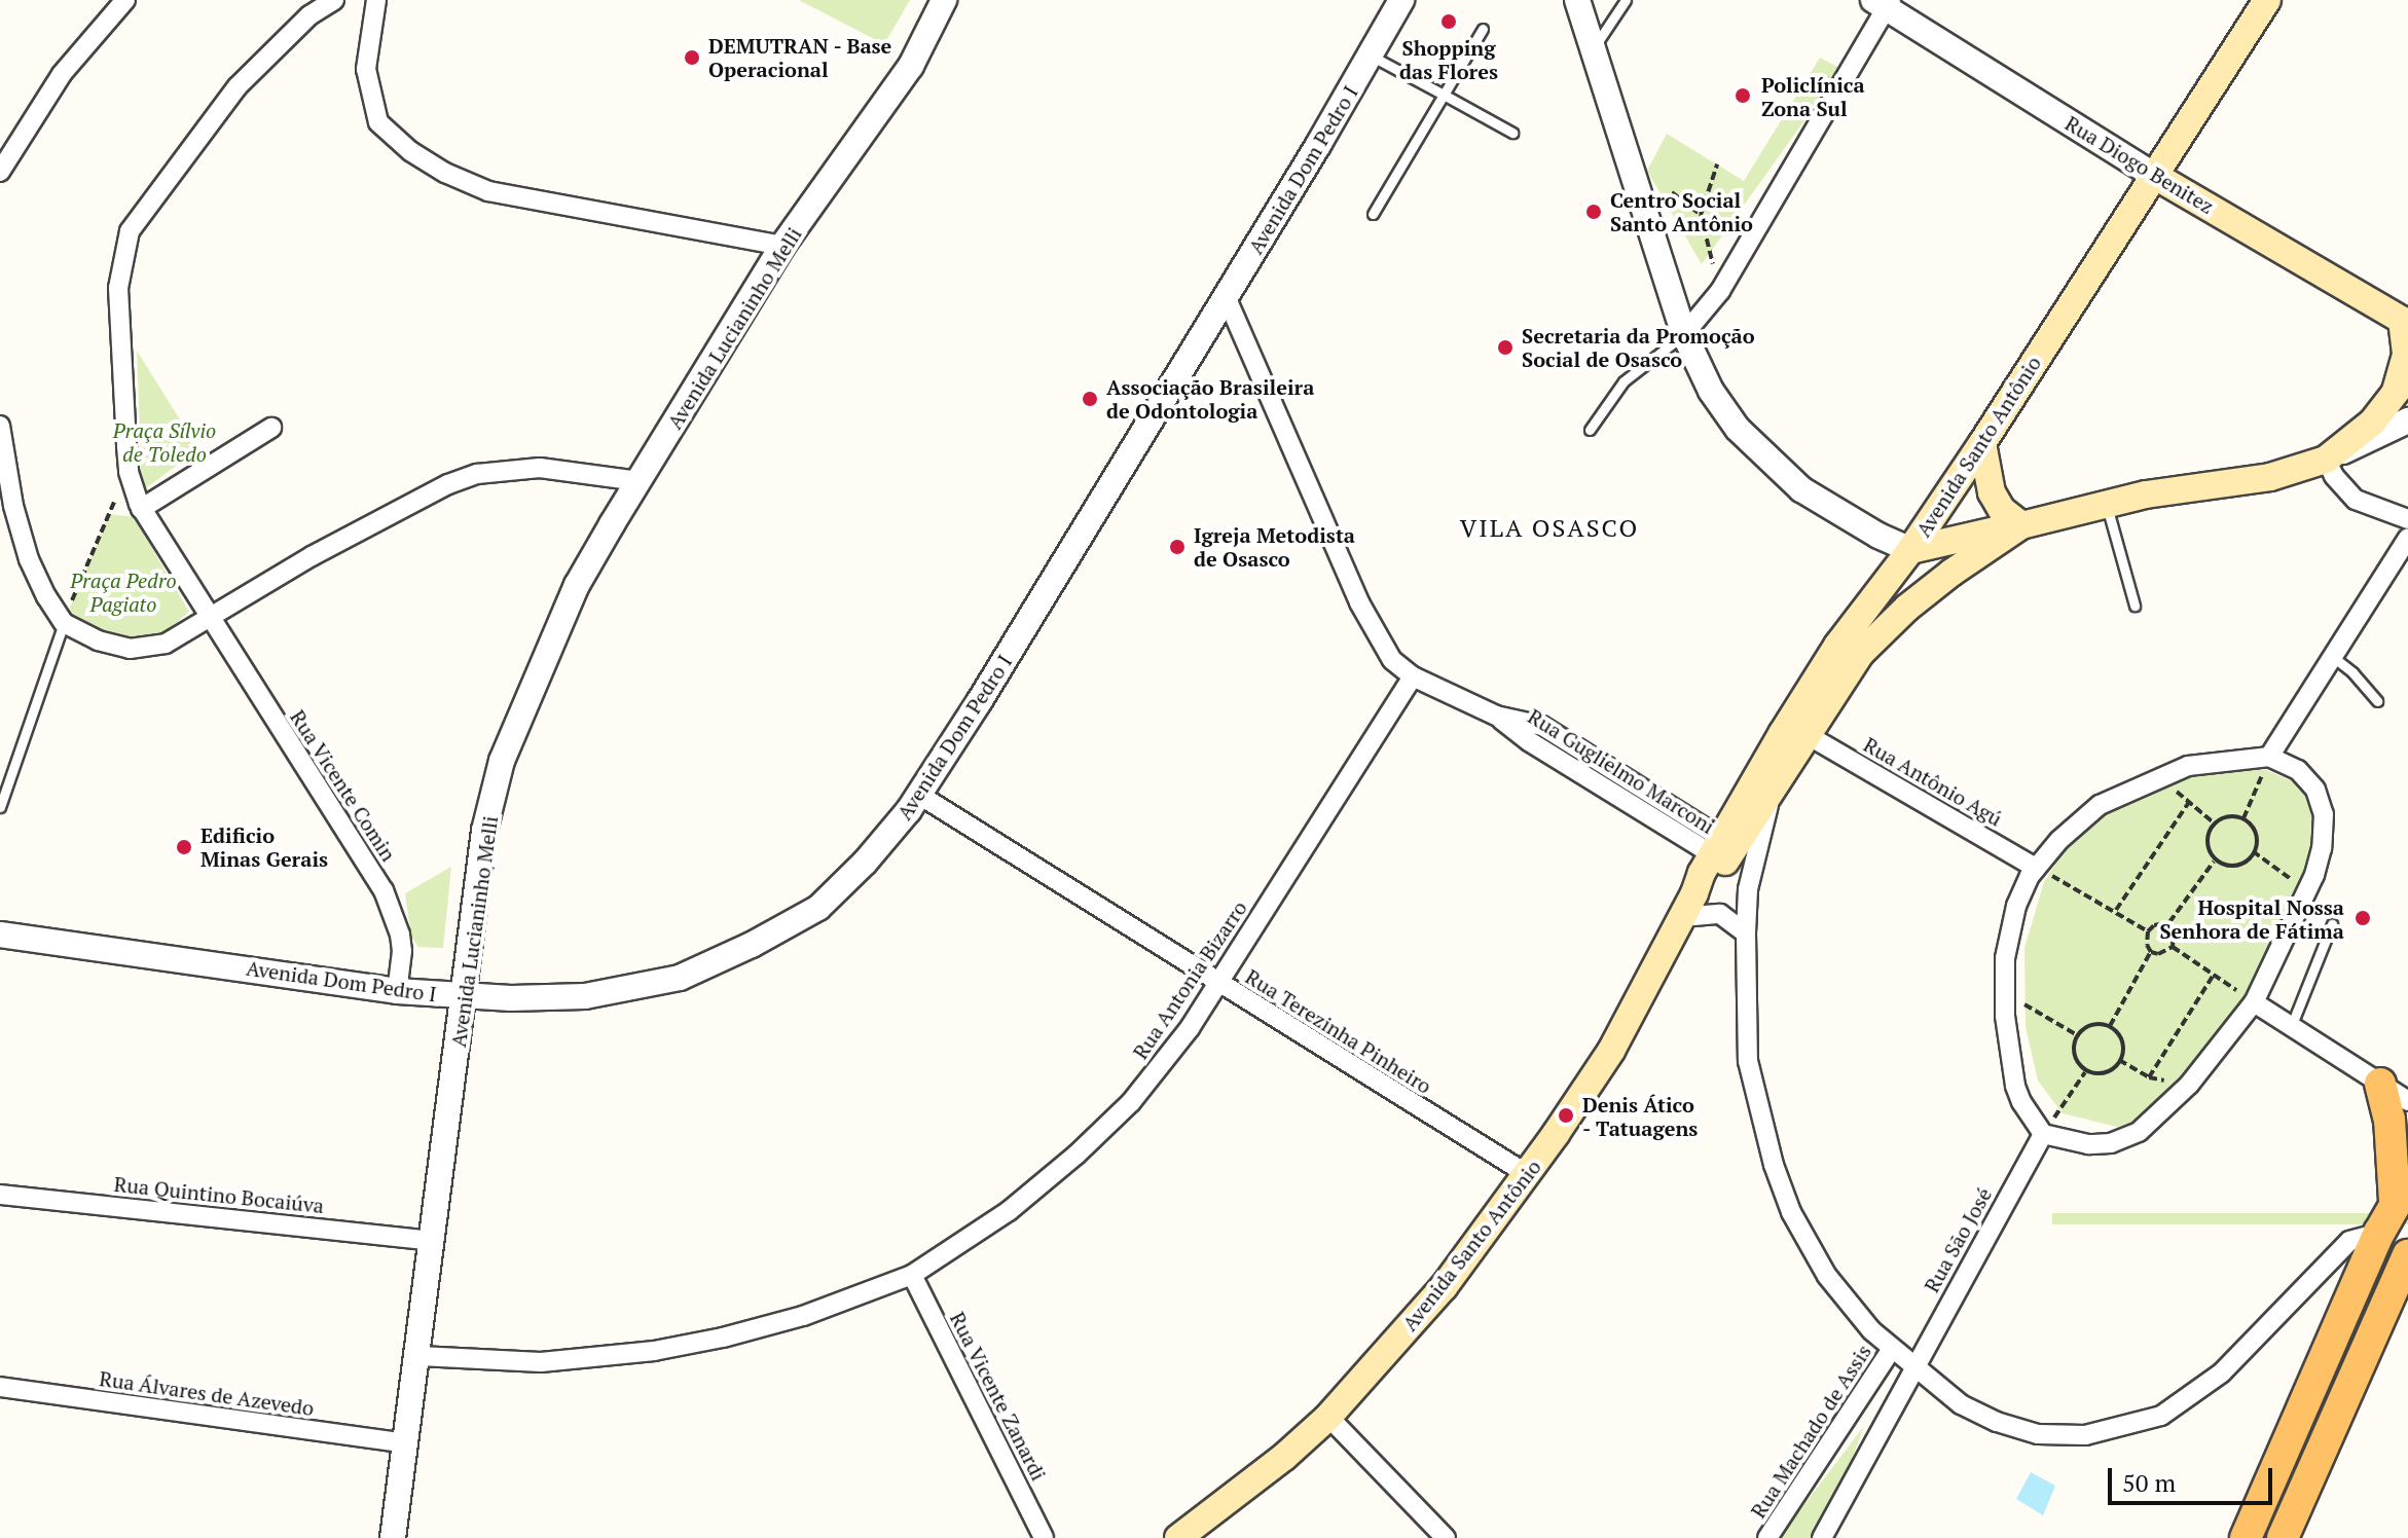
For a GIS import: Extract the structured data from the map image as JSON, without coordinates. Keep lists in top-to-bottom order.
{
  "streets": {
    "main road": ["Rua Diogo Benitez", "Avenida Santo Antônio"],
    "street": [
      "Avenida Dom Pedro I",
      "Avenida Lucianinho Melli",
      "Rua Guglielmo Marconi",
      "Rua Antônio Agú",
      "Rua Vicente Comin",
      "Rua Antonia Bizarro",
      "Rua Terezinha Pinheiro",
      "Rua Quintino Bocaiúva",
      "Rua São José",
      "Rua Álvares de Azevedo",
      "Rua Vicente Zanardi",
      "Rua Machado de Assis"
    ]
  },
  "crossings": [
    ["Rua Diogo Benitez", "Avenida Santo Antônio"],
    ["Avenida Dom Pedro I", "Avenida Lucianinho Melli"],
    ["Avenida Dom Pedro I", "Rua Guglielmo Marconi"],
    ["Avenida Dom Pedro I", "Rua Vicente Comin"],
    ["Avenida Dom Pedro I", "Rua Terezinha Pinheiro"],
    ["Avenida Lucianinho Melli", "Rua Antonia Bizarro"],
    ["Avenida Lucianinho Melli", "Rua Quintino Bocaiúva"],
    ["Avenida Lucianinho Melli", "Rua Álvares de Azevedo"],
    ["Avenida Santo Antônio", "Rua Guglielmo Marconi"],
    ["Avenida Santo Antônio", "Rua Antônio Agú"],
    ["Avenida Santo Antônio", "Rua Terezinha Pinheiro"],
    ["Rua Guglielmo Marconi", "Rua Antonia Bizarro"],
    ["Rua Antonia Bizarro", "Rua Terezinha Pinheiro"],
    ["Rua Antonia Bizarro", "Rua Vicente Zanardi"]
  ],
  "districts": ["VILA OSASCO"],
  "parks": ["Praça Sílvio de Toledo", "Praça Pedro Pagiato"],
  "places": [
    "Shopping das Flores",
    "DEMUTRAN - Base Operacional",
    "Policlínica Zona Sul",
    "Centro Social Santo Antônio",
    "Secretaria da Promoção Social de Osasco",
    "Associação Brasileira de Odontologia",
    "Igreja Metodista de Osasco",
    "Edificio Minas Gerais",
    "Hospital Nossa Senhora de Fátima",
    "Denis Ático - Tatuagens"
  ],
  "scale_bar": "50 m"
}
